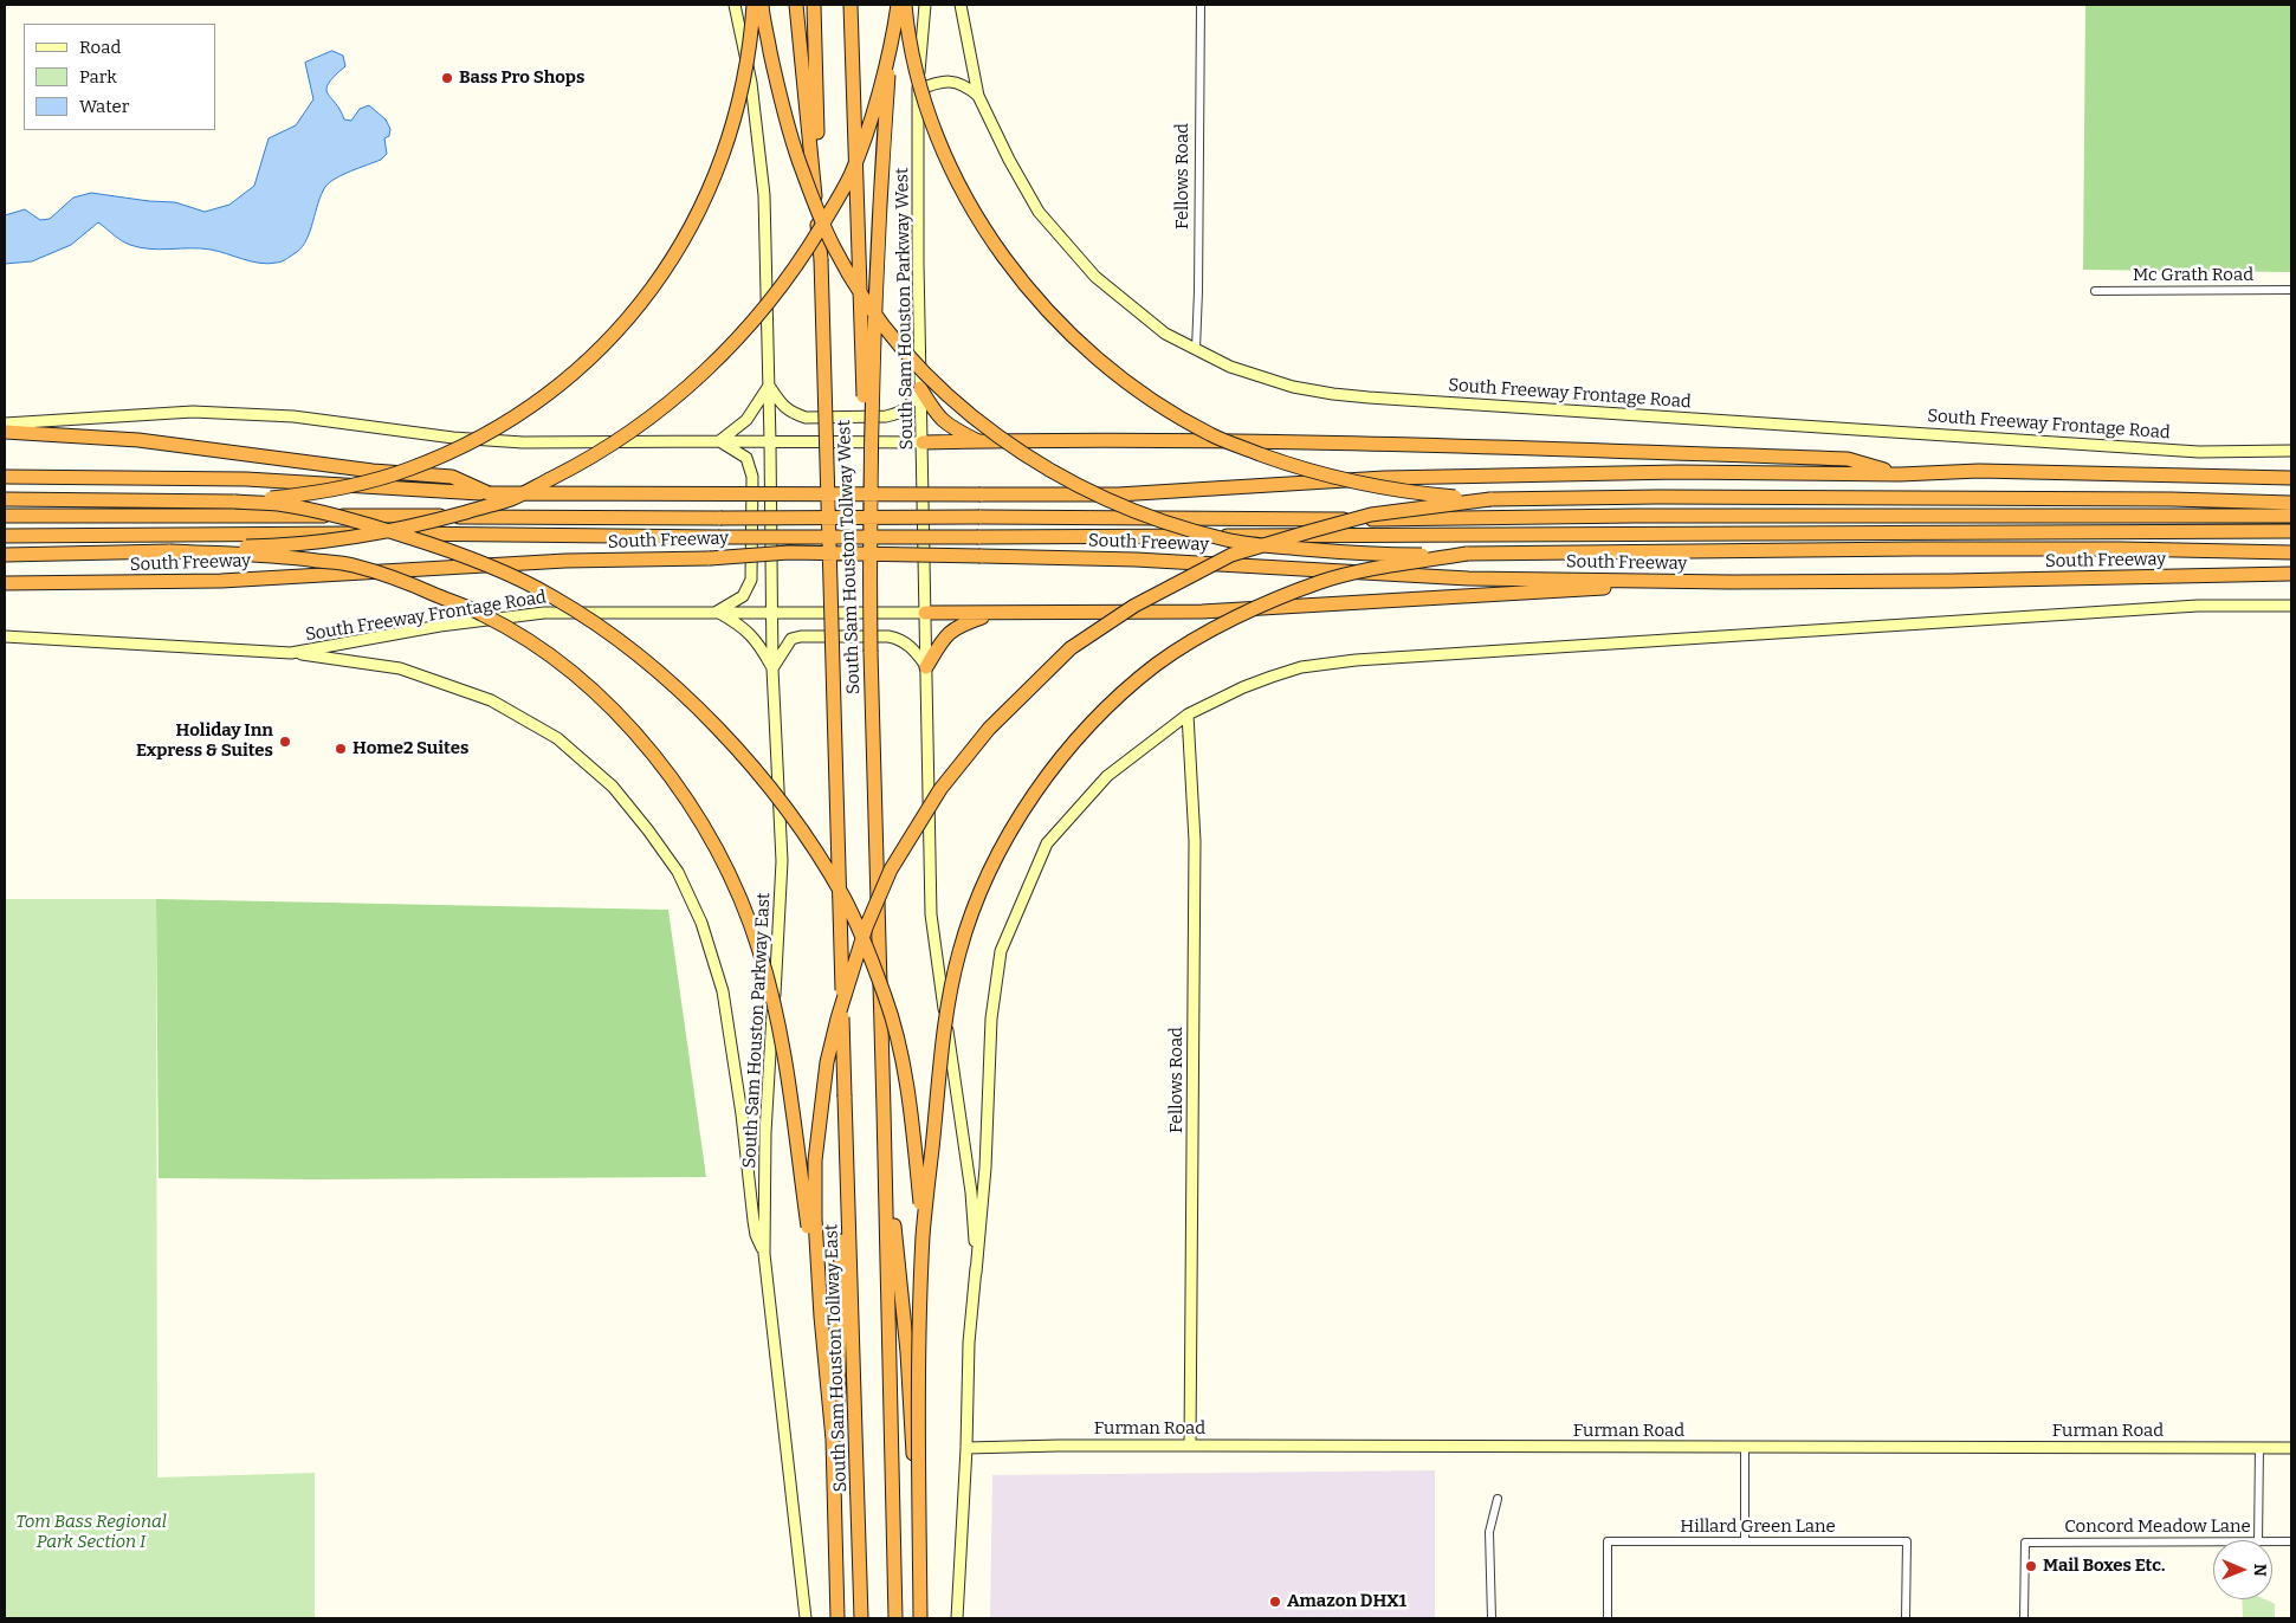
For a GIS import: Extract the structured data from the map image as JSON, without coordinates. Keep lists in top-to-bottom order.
{
  "streets": {
    "highway": ["South Freeway", "South Sam Houston Tollway West", "South Sam Houston Tollway East"],
    "main road": [
      "Fellows Road",
      "South Sam Houston Parkway West",
      "South Freeway Frontage Road",
      "South Sam Houston Parkway East",
      "Furman Road"
    ],
    "street": ["Mc Grath Road", "Hillard Green Lane", "Concord Meadow Lane"]
  },
  "crossings": [
    ["Fellows Road", "South Freeway Frontage Road"],
    ["Fellows Road", "Furman Road"],
    ["South Sam Houston Parkway West", "South Freeway Frontage Road"],
    ["South Freeway Frontage Road", "South Sam Houston Parkway East"],
    ["South Sam Houston Tollway West", "South Sam Houston Tollway East"]
  ],
  "parks": ["Tom Bass Regional Park Section I"],
  "places": [
    "Bass Pro Shops",
    "Holiday Inn Express & Suites",
    "Home2 Suites",
    "Mail Boxes Etc.",
    "Amazon DHX1"
  ],
  "legend": ["Road", "Park", "Water"],
  "north": "right"
}
